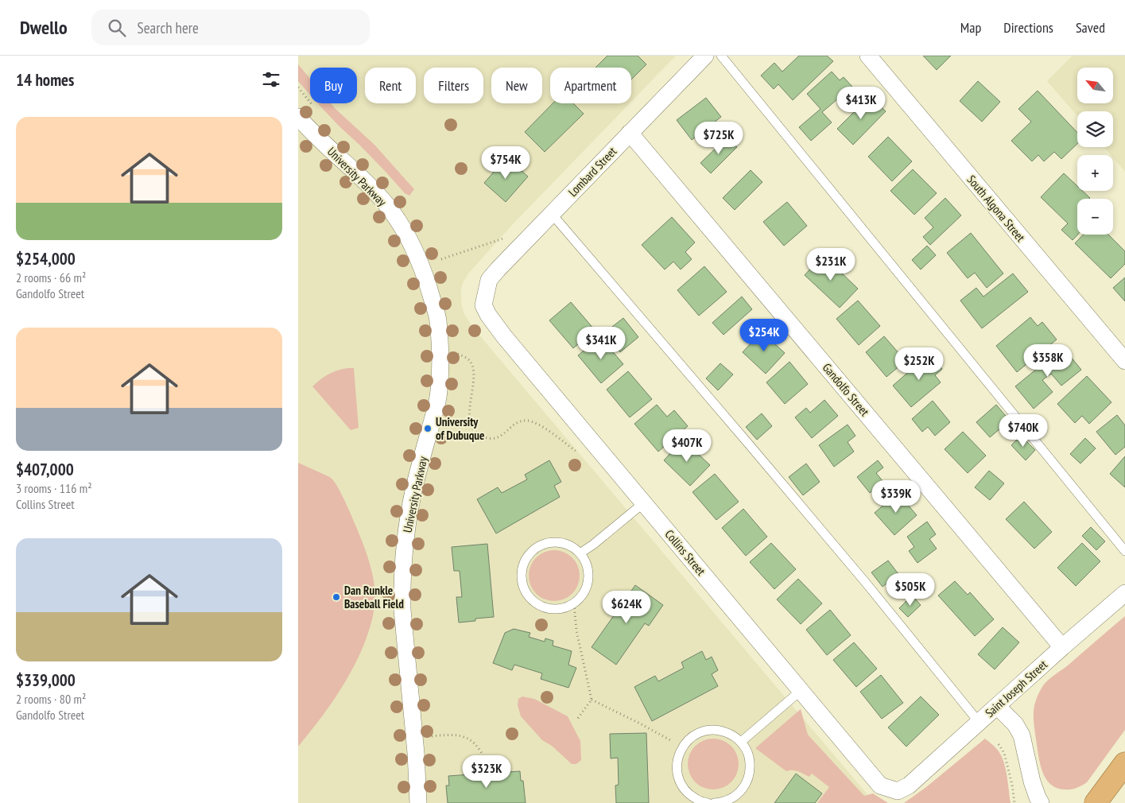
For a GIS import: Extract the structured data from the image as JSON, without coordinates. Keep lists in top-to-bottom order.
{
  "streets": {
    "street": [
      "Lombard Street",
      "University Parkway",
      "South Algona Street",
      "Gandolfo Street",
      "Collins Street",
      "Saint Joseph Street"
    ]
  },
  "crossings": [
    ["Lombard Street", "Gandolfo Street"],
    ["Lombard Street", "Collins Street"],
    ["Gandolfo Street", "Saint Joseph Street"],
    ["Collins Street", "Saint Joseph Street"]
  ],
  "places": ["University of Dubuque", "Dan Runkle Baseball Field"],
  "north": "top left",
  "page": {
    "header": "Dwello",
    "search": "Search here",
    "nav": ["Map", "Directions", "Saved"],
    "heading": "14 homes",
    "map_buttons": ["+", "−"],
    "chip": [
      "Buy",
      "Rent",
      "Filters",
      "New",
      "Apartment"
    ],
    "price": [
      "$413K",
      "$725K",
      "$754K",
      "$231K",
      "$254K",
      "$341K",
      "$358K",
      "$252K",
      "$740K",
      "$407K",
      "$339K",
      "$505K",
      "$624K",
      "$323K"
    ],
    "list": [
      {
        "name": "$254,000",
        "note": "2 rooms · 66 m² · Gandolfo Street"
      },
      {
        "name": "$407,000",
        "note": "3 rooms · 116 m² · Collins Street"
      },
      {
        "name": "$339,000",
        "note": "2 rooms · 80 m² · Gandolfo Street"
      }
    ]
  }
}
